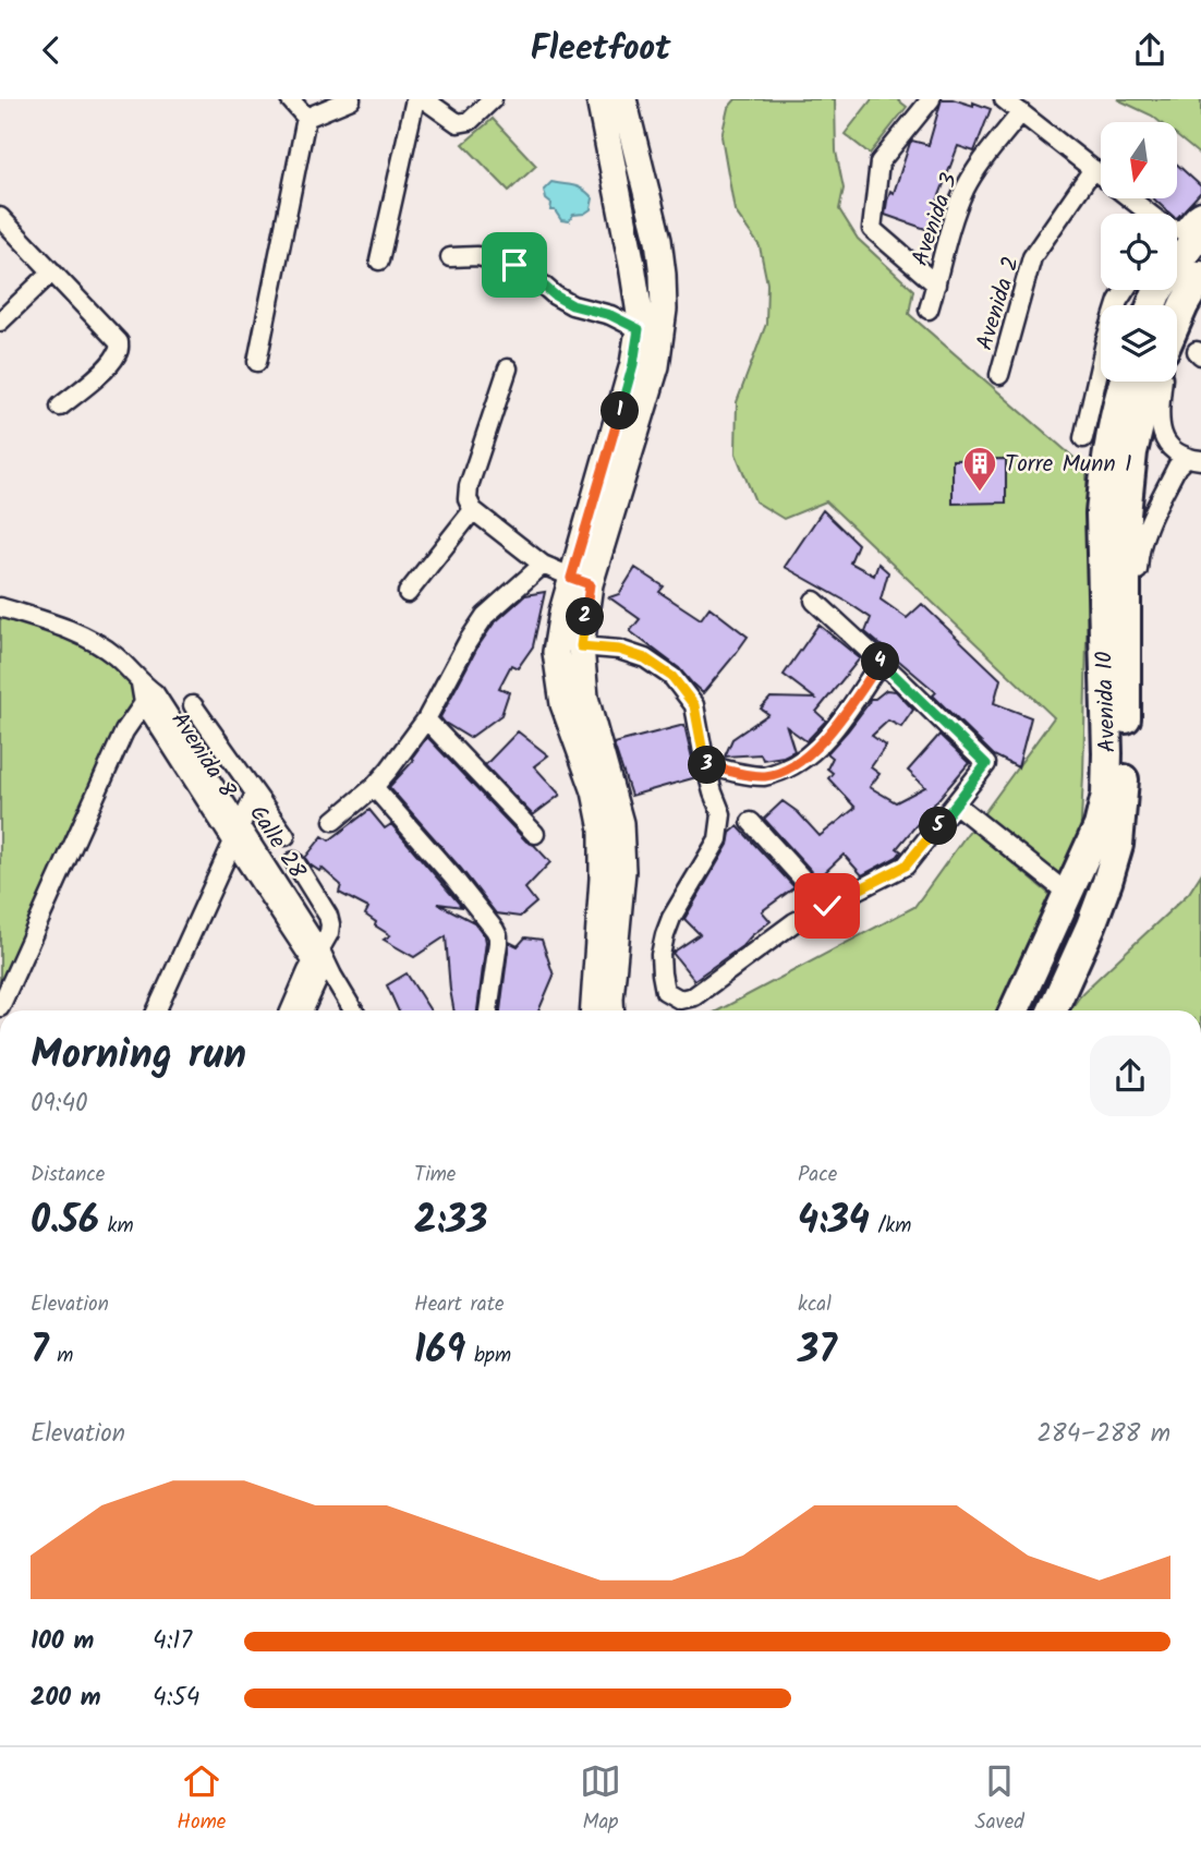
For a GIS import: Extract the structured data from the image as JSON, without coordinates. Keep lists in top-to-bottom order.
{
  "streets": {
    "main road": ["Avenida 10"],
    "street": ["Avenida 3", "Avenida 2", "Avenida 8"]
  },
  "places": {
    "building": ["Torre Munn 1"]
  },
  "north": "bottom",
  "page": {
    "header": "Fleetfoot",
    "pins": [
      "1",
      "2",
      "4",
      "3",
      "5"
    ],
    "heading": ["Morning run", "09:40"],
    "stats": [
      ["Distance", "0.56 km"],
      ["Time", "2:33"],
      ["Pace", "4:34 /km"],
      ["Elevation", "7 m"],
      ["Heart rate", "169 bpm"],
      ["kcal", "37"]
    ],
    "chart": ["Elevation", "284–288 m"],
    "list": [
      {
        "name": "100 m",
        "note": "4:17"
      },
      {
        "name": "200 m",
        "note": "4:54"
      }
    ],
    "tabs": ["Home", "Map", "Saved"]
  }
}
